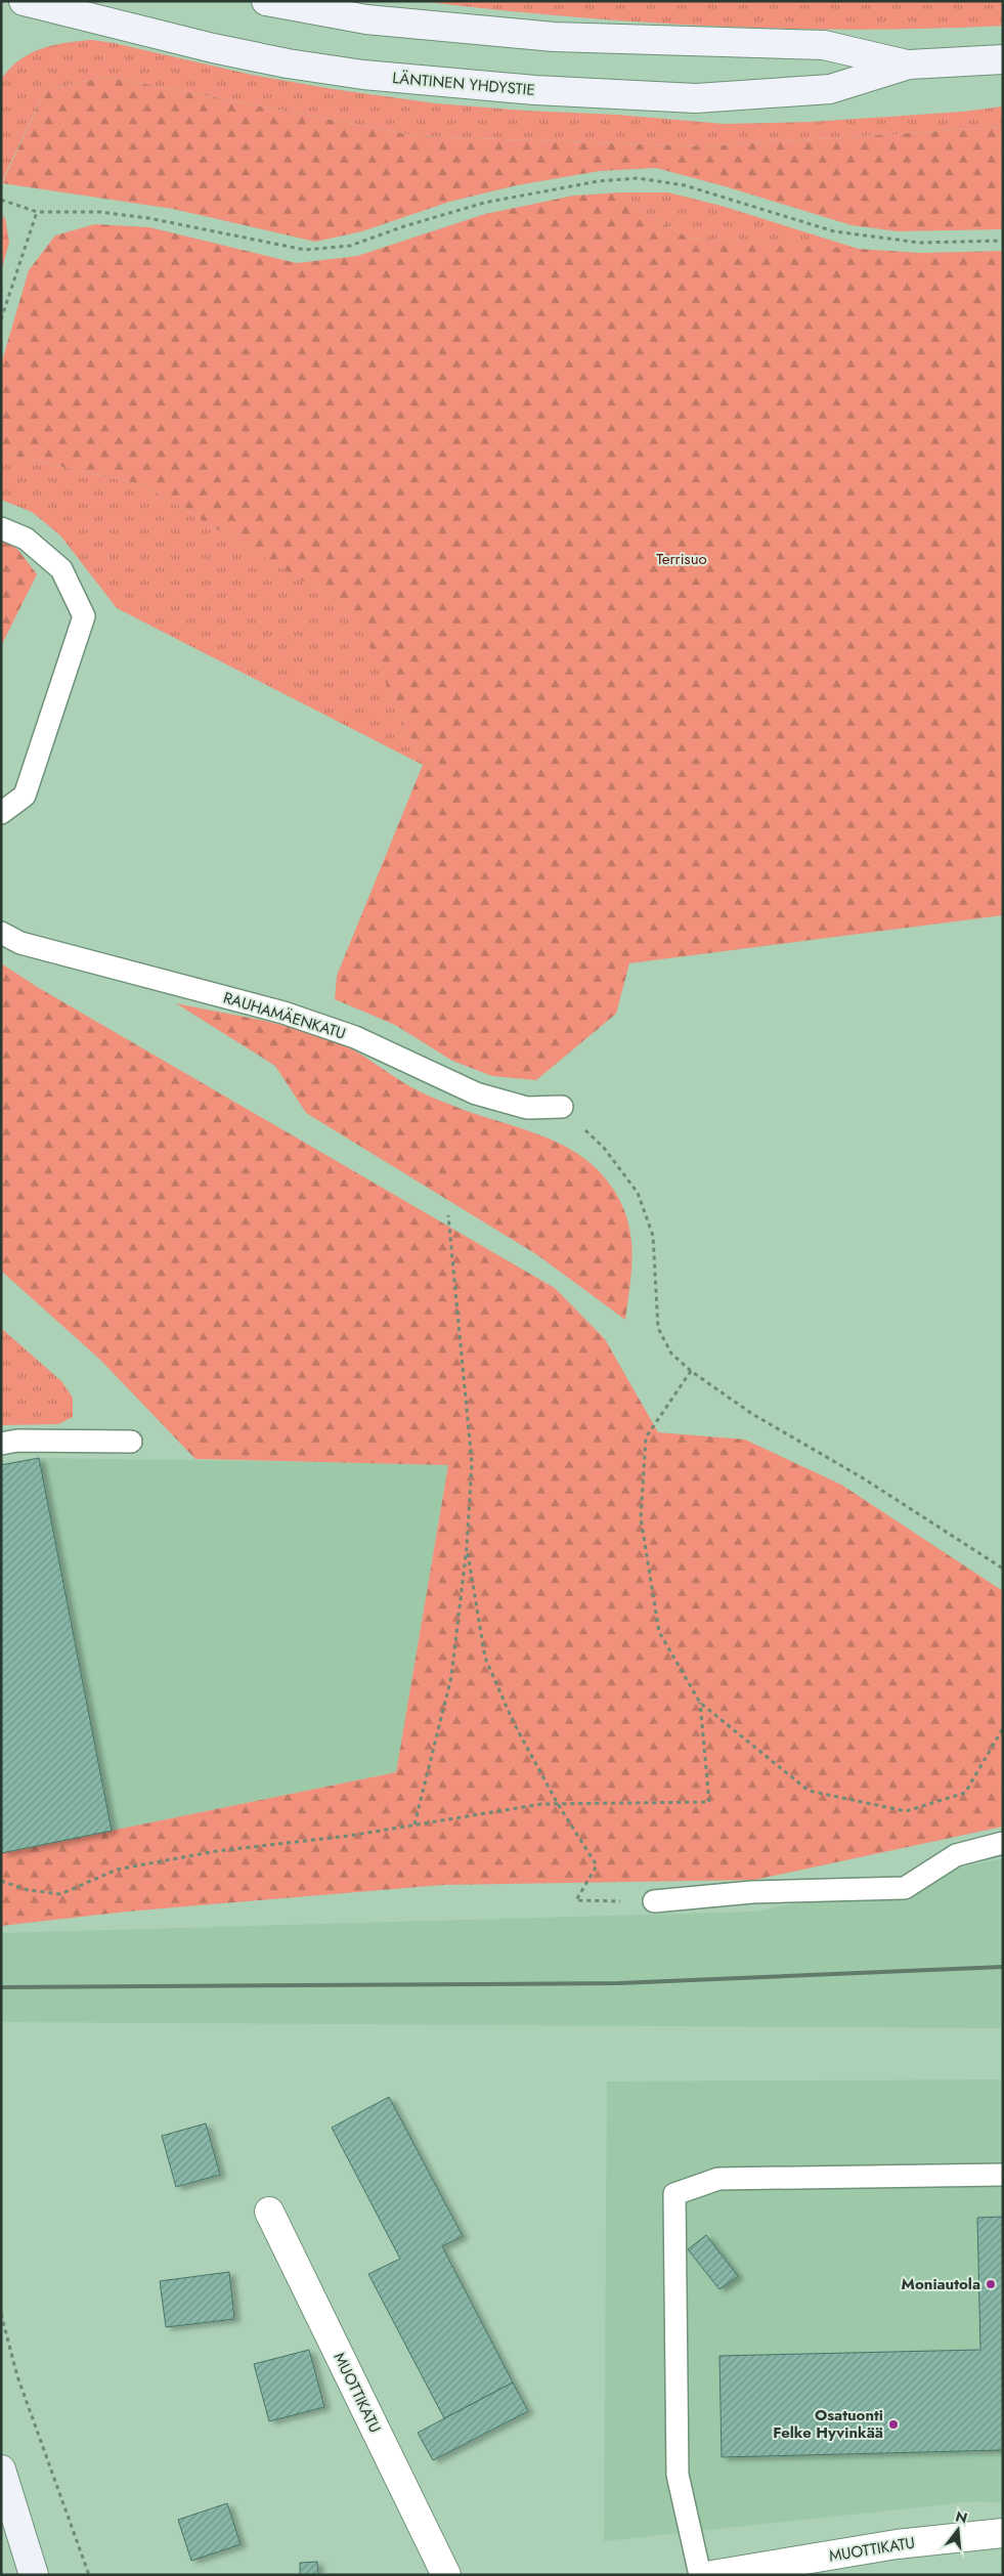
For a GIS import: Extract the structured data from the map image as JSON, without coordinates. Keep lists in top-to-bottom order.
{
  "streets": {
    "main road": ["LÄNTINEN YHDYSTIE"],
    "street": ["MUOTTIKATU"],
    "lane": ["RAUHAMÄENKATU"]
  },
  "parks": ["Terrisuo"],
  "places": ["Moniautola", "Osatuonti Felke Hyvinkää"],
  "north": "top"
}
